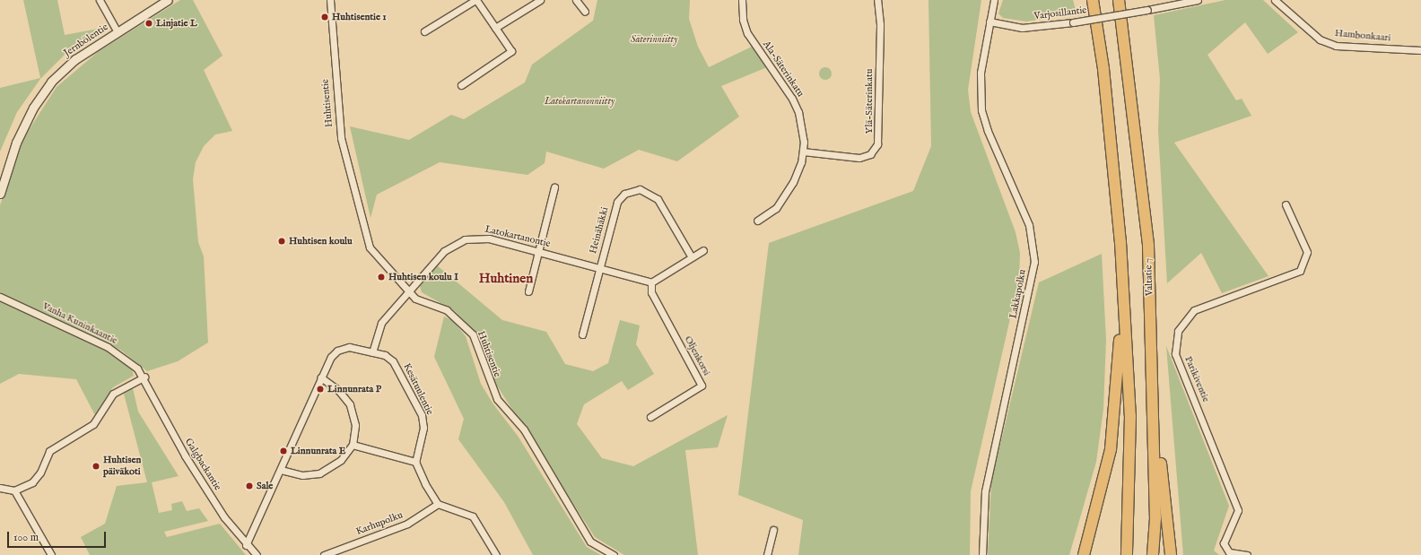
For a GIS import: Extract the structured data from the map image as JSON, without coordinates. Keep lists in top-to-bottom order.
{
  "streets": {
    "highway": ["Valtatie 7"],
    "street": [
      "Varjosillantie",
      "Hambonkaari",
      "Jernbölentie",
      "Ala-Säterinkatu",
      "Ylä-Säterinkatu",
      "Huhtisentie",
      "Heinähäkki",
      "Latokartanontie",
      "Lakkapolku",
      "Vanha Kuninkaantie",
      "Oljenkorsi",
      "Parikiventie",
      "Kesätuulentie",
      "Galgbackantie",
      "Karhupolku"
    ]
  },
  "crossings": [
    ["Varjosillantie", "Lakkapolku"],
    ["Ala-Säterinkatu", "Ylä-Säterinkatu"],
    ["Huhtisentie", "Latokartanontie"],
    ["Heinähäkki", "Latokartanontie"],
    ["Latokartanontie", "Oljenkorsi"],
    ["Latokartanontie", "Kesätuulentie"],
    ["Vanha Kuninkaantie", "Galgbackantie"],
    ["Kesätuulentie", "Galgbackantie"]
  ],
  "districts": ["Huhtinen"],
  "parks": ["Säterinniitty", "Latokartanonniitty"],
  "places": [
    "Huhtisentie 1",
    "Linjatie L",
    "Huhtisen koulu",
    "Huhtisen koulu I",
    "Linnunrata P",
    "Linnunrata E",
    "Huhtisen päiväkoti",
    "Sale"
  ],
  "scale_bar": "100 m"
}
